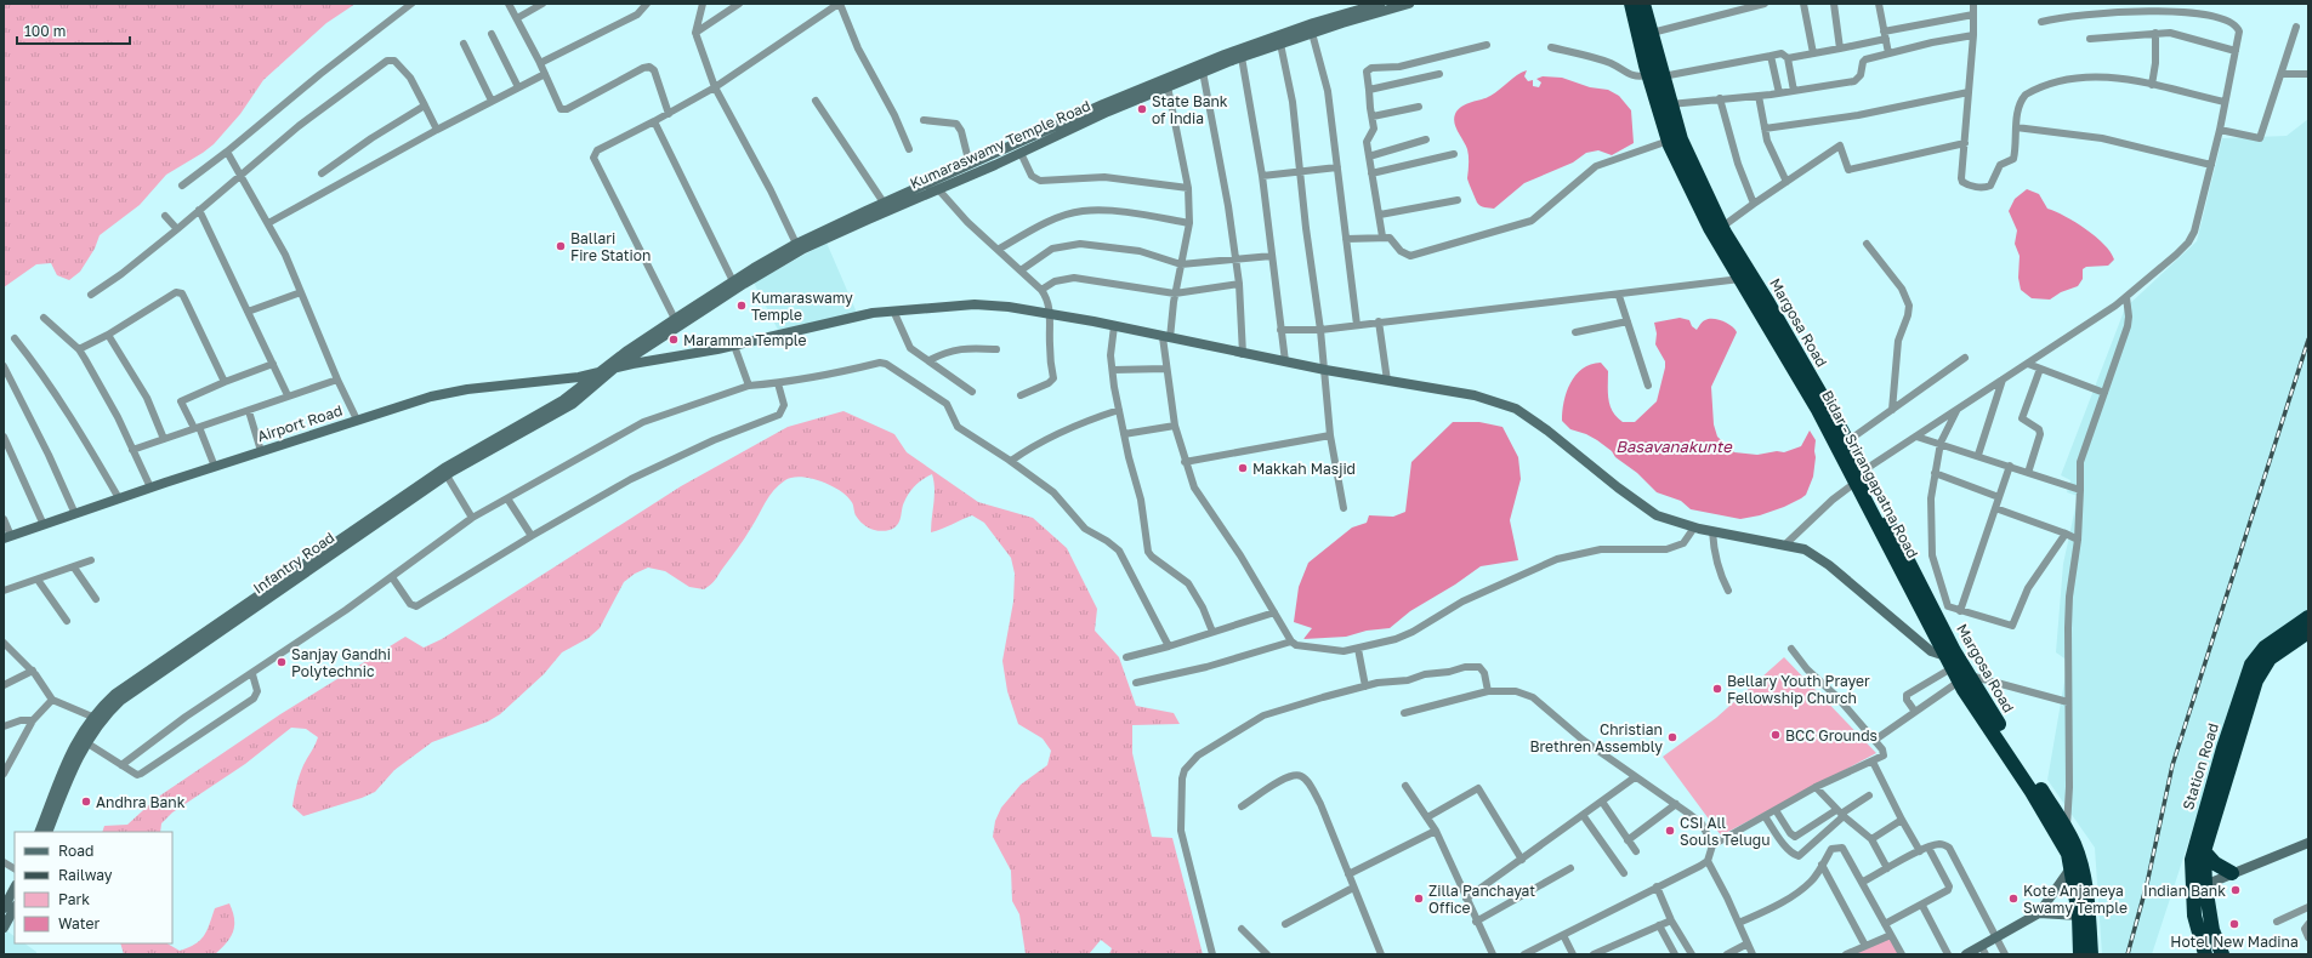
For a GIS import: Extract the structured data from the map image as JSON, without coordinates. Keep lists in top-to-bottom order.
{
  "streets": {
    "highway": ["Margosa Road", "Bidar - Srirangapatna Road", "Station Road"],
    "street": ["Kumaraswamy Temple Road", "Airport Road", "Infantry Road"]
  },
  "crossings": [
    ["Kumaraswamy Temple Road", "Airport Road"],
    ["Kumaraswamy Temple Road", "Infantry Road"],
    ["Margosa Road", "Bidar - Srirangapatna Road"],
    ["Airport Road", "Infantry Road"]
  ],
  "water": ["Basavanakunte"],
  "places": [
    "State Bank of India",
    "Ballari Fire Station",
    "Kumaraswamy Temple",
    "Maramma Temple",
    "Makkah Masjid",
    "Sanjay Gandhi Polytechnic",
    "Bellary Youth Prayer Fellowship Church",
    "BCC Grounds",
    "Christian Brethren Assembly",
    "Andhra Bank",
    "CSI All Souls Telugu",
    "Indian Bank",
    "Zilla Panchayat Office",
    "Kote Anjaneya Swamy Temple",
    "Hotel New Madina"
  ],
  "legend": [
    "Road",
    "Railway",
    "Park",
    "Water"
  ],
  "scale_bar": "100 m"
}
